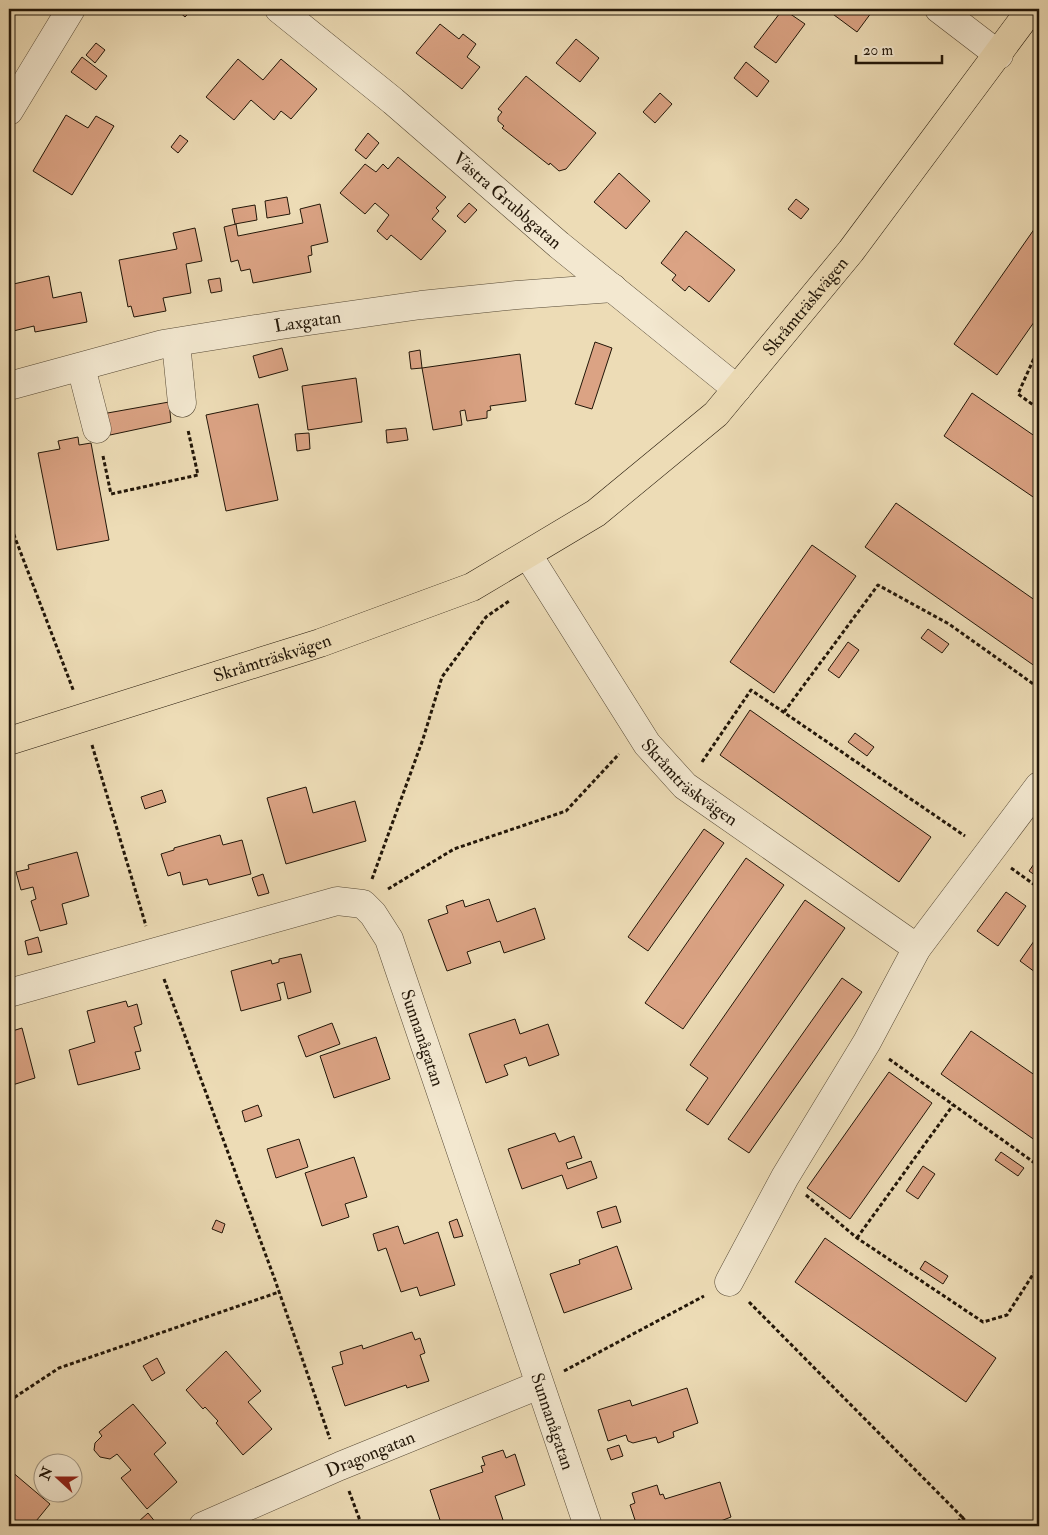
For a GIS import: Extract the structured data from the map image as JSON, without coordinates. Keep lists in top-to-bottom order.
{
  "streets": {
    "main road": ["Skråmträskvägen"],
    "street": [
      "Västra Grubbgatan",
      "Laxgatan",
      "Sunnanågatan",
      "Dragongatan"
    ]
  },
  "crossings": [
    ["Västra Grubbgatan", "Skråmträskvägen"],
    ["Västra Grubbgatan", "Laxgatan"],
    ["Sunnanågatan", "Dragongatan"]
  ],
  "scale_bar": "20 m",
  "north": "left"
}
